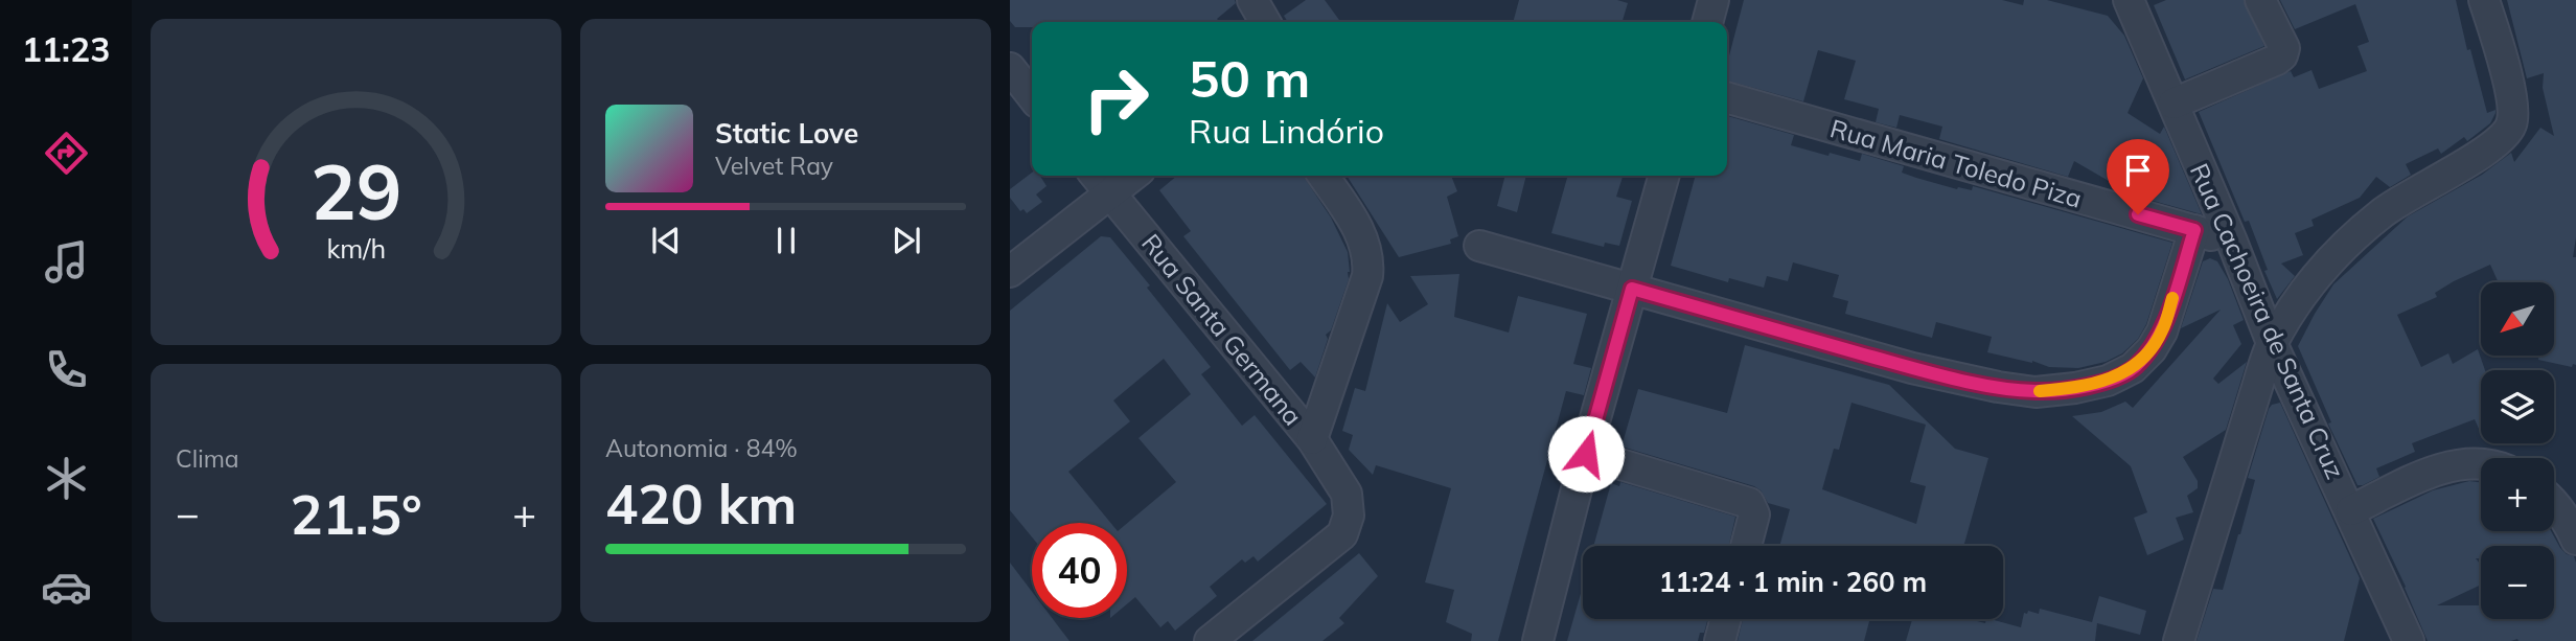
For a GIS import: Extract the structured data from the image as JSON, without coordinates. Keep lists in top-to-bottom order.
{
  "streets": {
    "street": ["Rua Maria Toledo Piza", "Rua Cachoeira de Santa Cruz", "Rua Santa Germana"]
  },
  "crossings": [
    ["Rua Maria Toledo Piza", "Rua Cachoeira de Santa Cruz"]
  ],
  "north": "bottom left",
  "page": {
    "tabs": "11:23",
    "turn": ["50 m", "Rua Lindório"],
    "song": ["Static Love", "Velvet Ray"],
    "map_buttons": ["+", "−"],
    "tile": [
      "Clima",
      ["Autonomia · 84%", "420 km"]
    ],
    "heat": ["−", "21.5°", "+"],
    "limit": "40",
    "trip": "11:24 · 1 min · 260 m",
    "gauge": ["29", "km/h"]
  }
}
